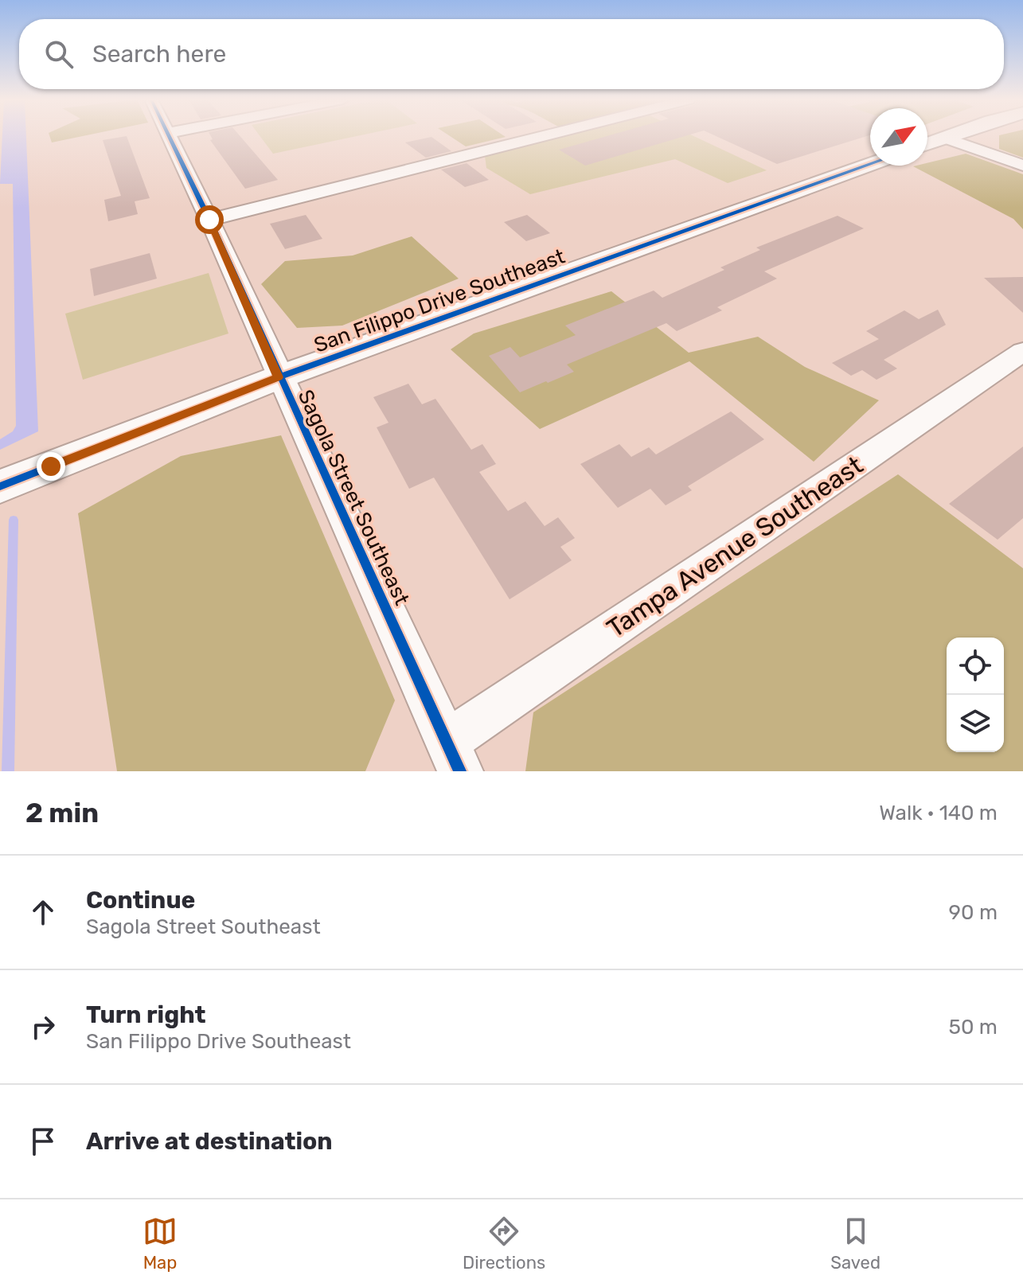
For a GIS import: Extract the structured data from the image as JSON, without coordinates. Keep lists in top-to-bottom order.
{
  "streets": {
    "street": ["San Filippo Drive Southeast", "Sagola Street Southeast", "Tampa Avenue Southeast"]
  },
  "crossings": [
    ["San Filippo Drive Southeast", "Sagola Street Southeast"],
    ["Sagola Street Southeast", "Tampa Avenue Southeast"]
  ],
  "north": "top right",
  "page": {
    "search": "Search here",
    "heading": ["2 min", "Walk · 140 m"],
    "list": [
      ["Continue", "Sagola Street Southeast", "90 m"],
      ["Turn right", "San Filippo Drive Southeast", "50 m"],
      "Arrive at destination"
    ],
    "nav": ["Map", "Directions", "Saved"]
  }
}
